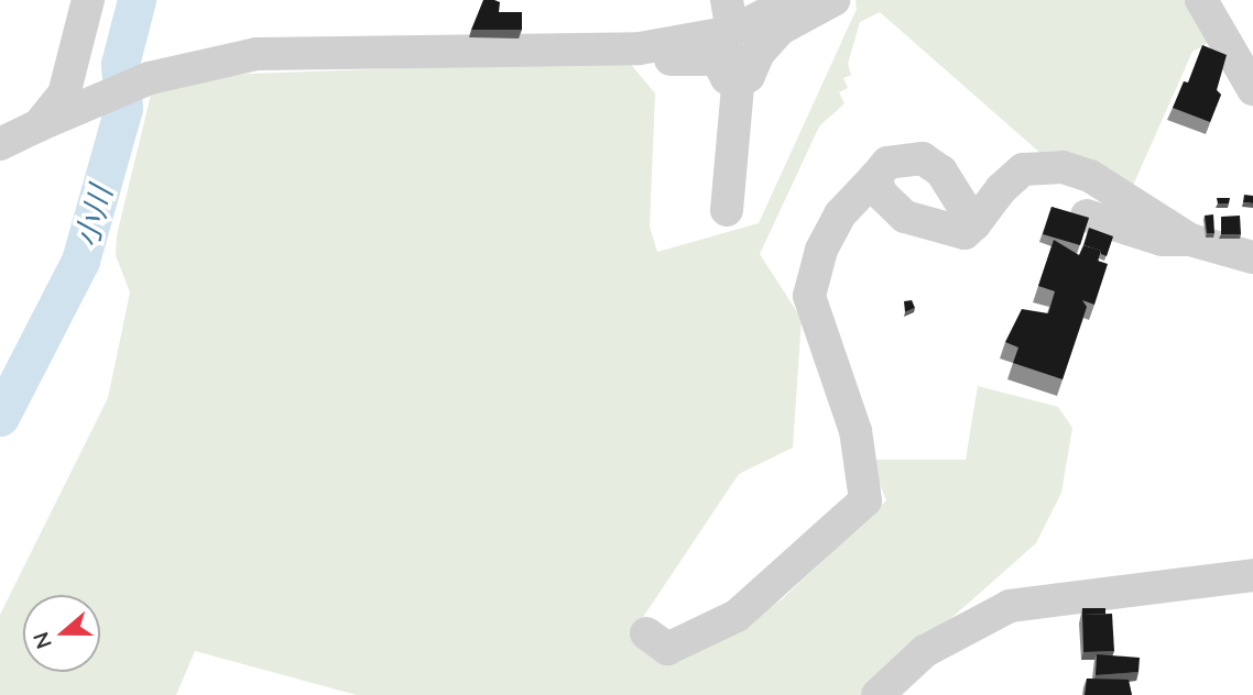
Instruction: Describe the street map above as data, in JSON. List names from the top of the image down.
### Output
{
  "water": ["小川"],
  "north": "left"
}
